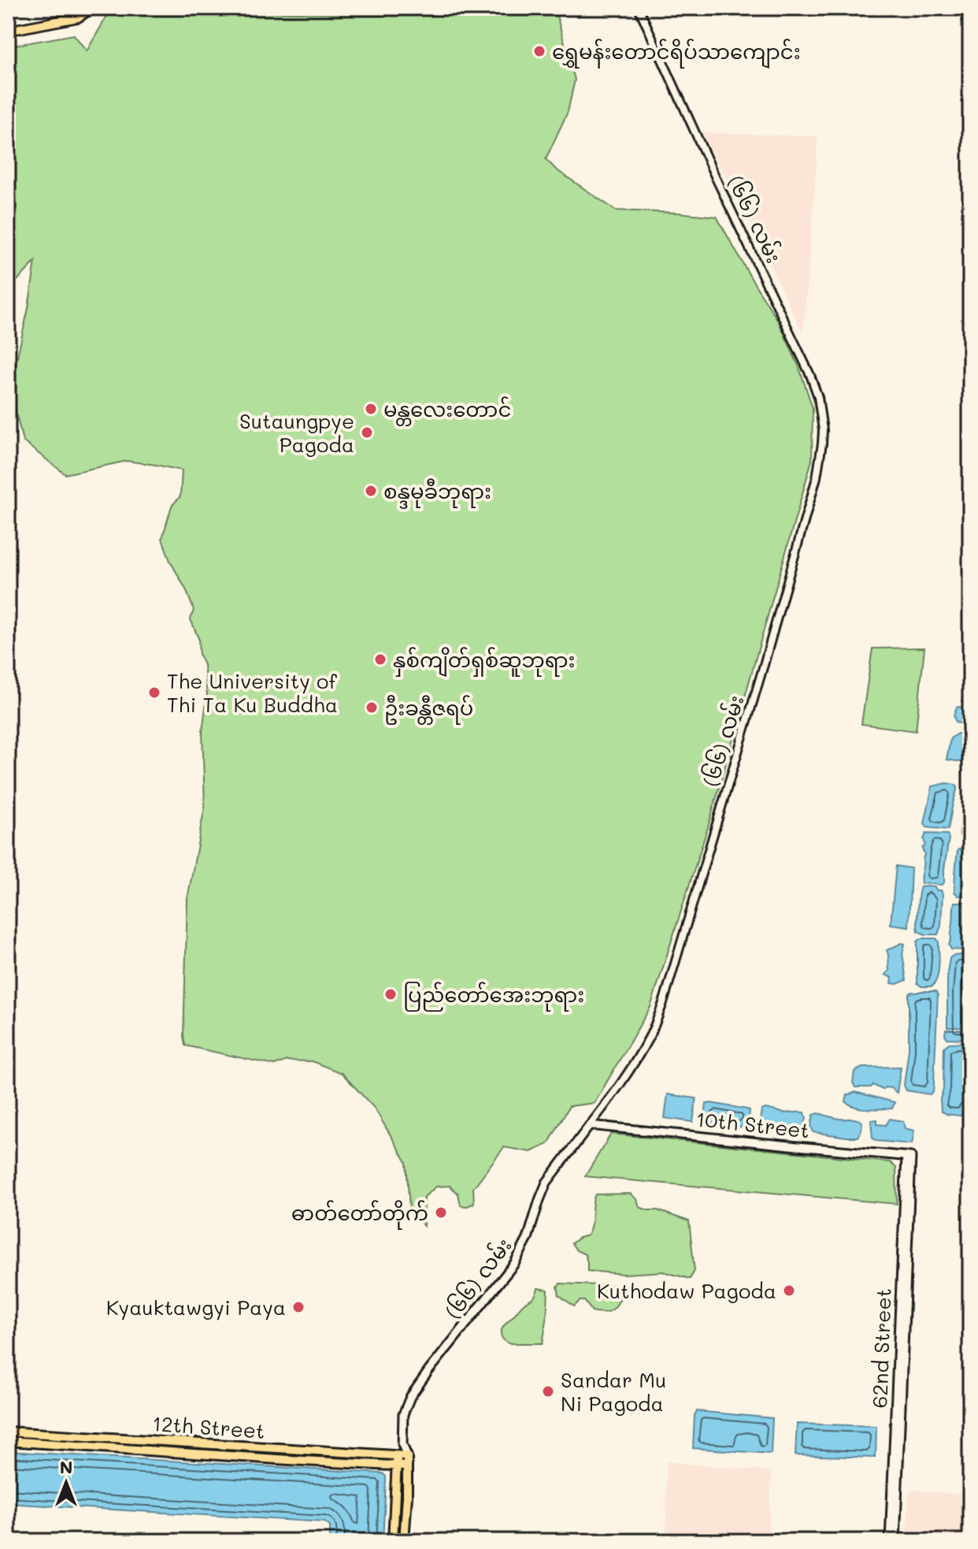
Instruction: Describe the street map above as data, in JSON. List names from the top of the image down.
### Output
{
  "streets": {
    "main road": [
      "(၆၆) လမ်း",
      "10th Street",
      "62nd Street",
      "12th Street"
    ]
  },
  "crossings": [
    ["(၆၆) လမ်း", "10th Street"],
    ["(၆၆) လမ်း", "12th Street"],
    ["10th Street", "62nd Street"]
  ],
  "places": [
    "ရွှေမန်းတောင်ရိပ်သာကျောင်း",
    "မန္တလေးတောင်",
    "Sutaungpye Pagoda",
    "စန္ဒမုခီဘုရား",
    "နှစ်ကျိတ်ရှစ်ဆူဘုရား",
    "The University of Thi Ta Ku Buddha",
    "ဦးခန္တီဇရပ်",
    "ပြည်တော်အေးဘုရား",
    "ဓာတ်တော်တိုက်",
    "Kuthodaw Pagoda",
    "Kyauktawgyi Paya",
    "Sandar Mu Ni Pagoda"
  ],
  "north": "top"
}
